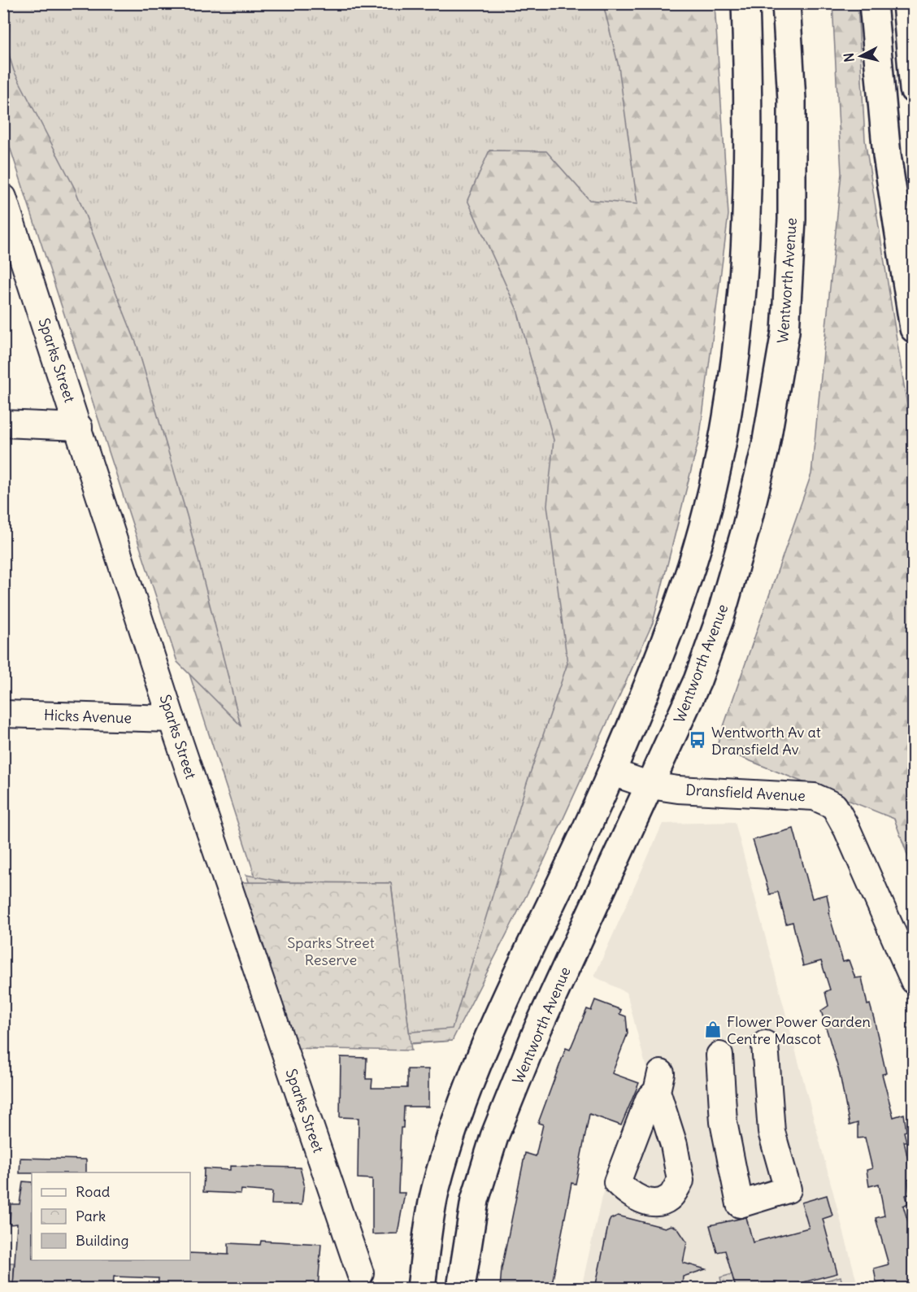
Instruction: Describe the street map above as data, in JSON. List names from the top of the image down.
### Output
{
  "streets": {
    "main road": ["Wentworth Avenue"],
    "street": ["Sparks Street", "Hicks Avenue", "Dransfield Avenue"]
  },
  "crossings": [
    ["Wentworth Avenue", "Dransfield Avenue"],
    ["Sparks Street", "Hicks Avenue"]
  ],
  "parks": ["Sparks Street Reserve"],
  "places": {
    "bus stop": ["Wentworth Av at Dransfield Av"],
    "shop": ["Flower Power Garden Centre Mascot"]
  },
  "legend": ["Road", "Park", "Building"],
  "north": "left"
}
